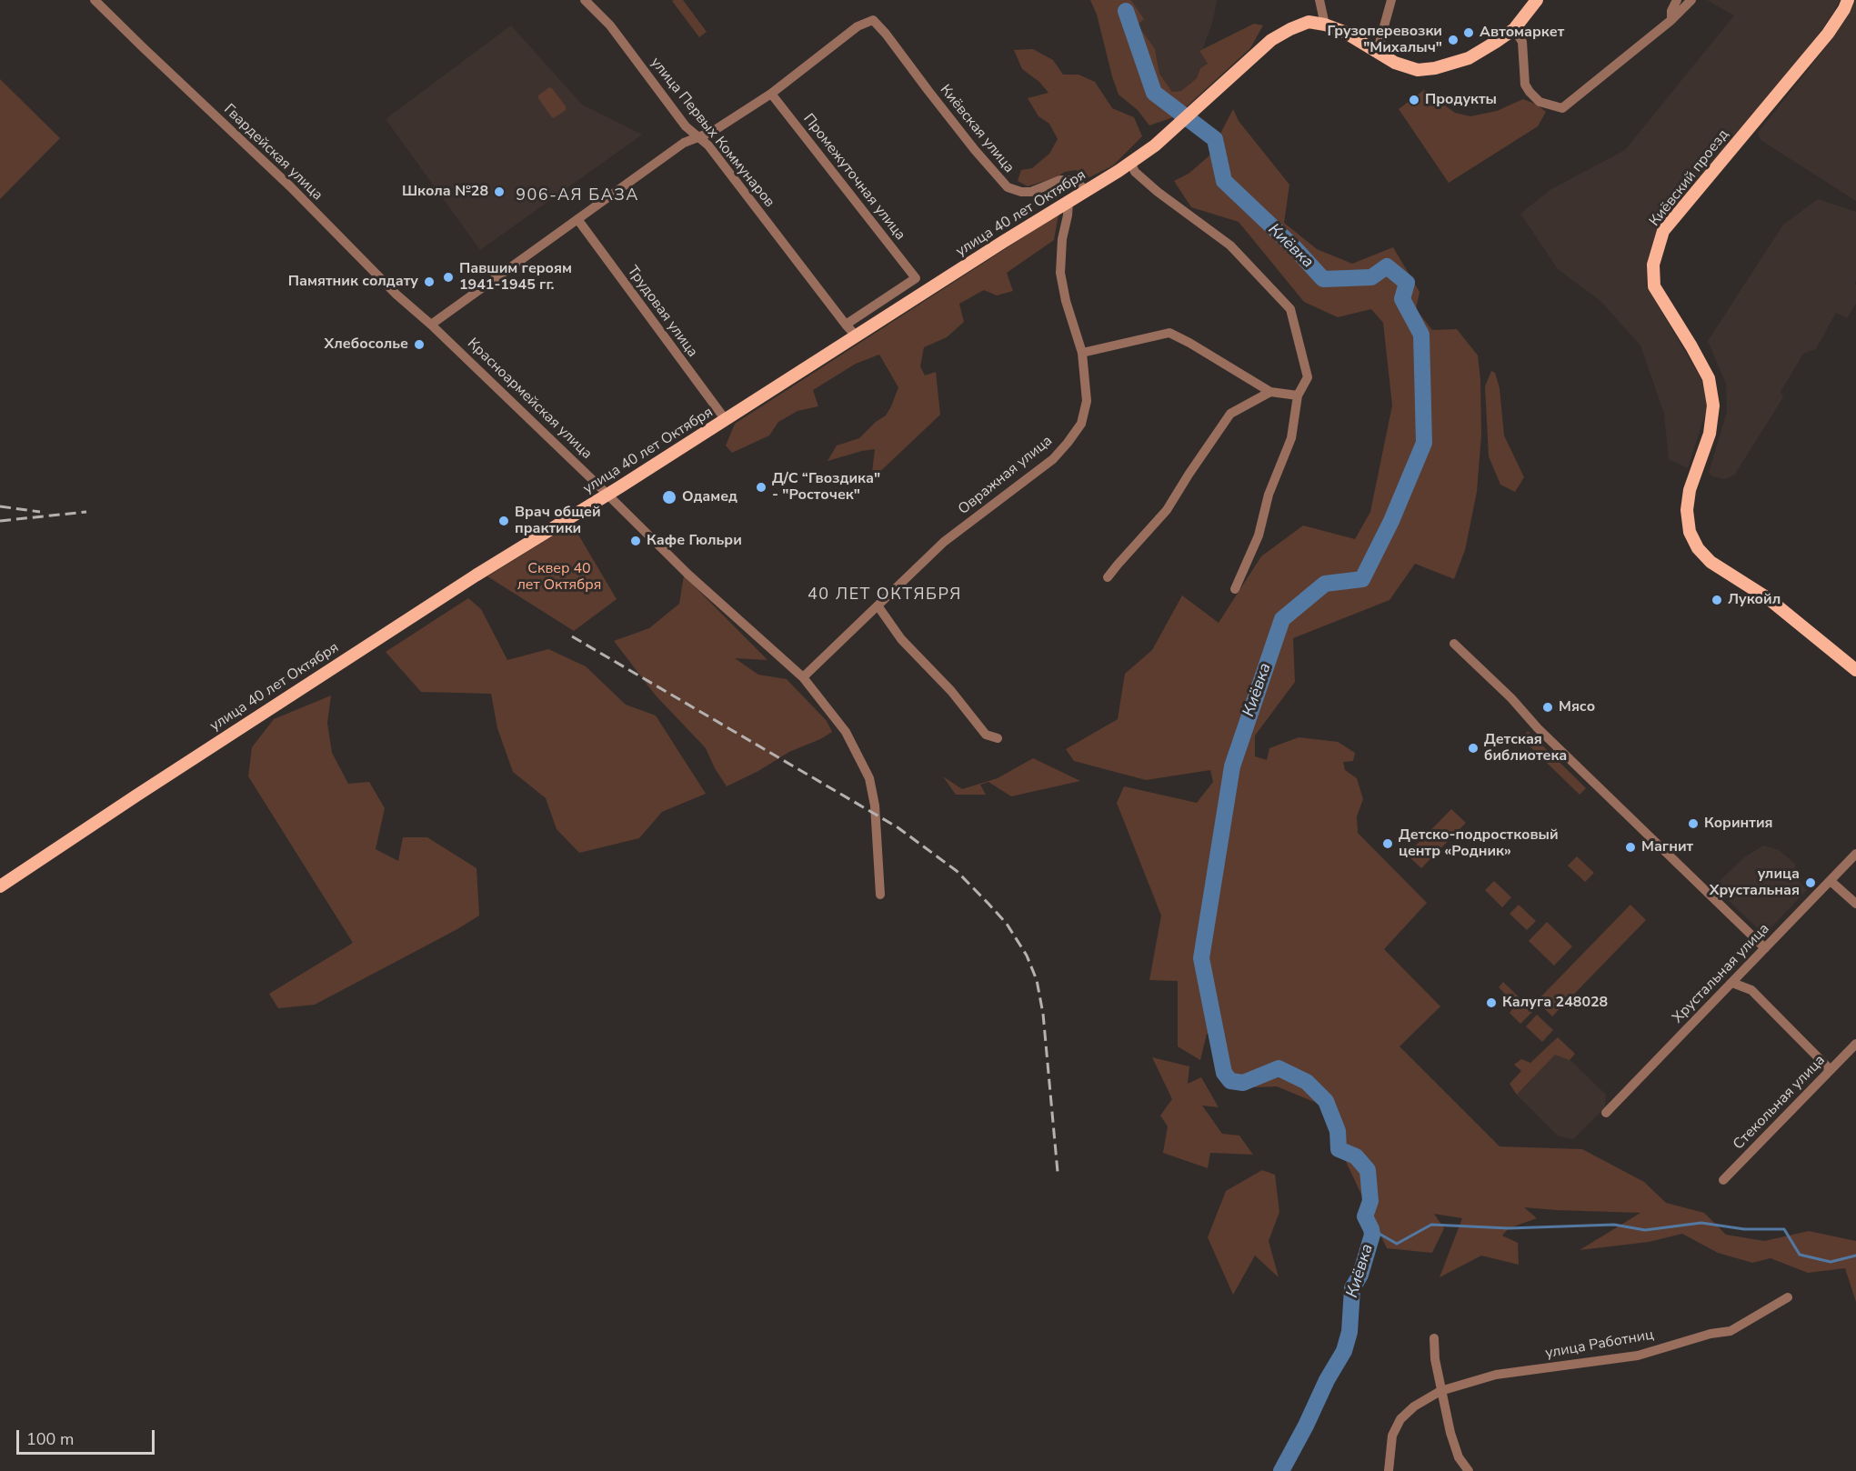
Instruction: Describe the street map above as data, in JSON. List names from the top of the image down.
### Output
{
  "streets": {
    "main road": ["Киёвский проезд", "улица 40 лет Октября"],
    "street": [
      "Киёвская улица",
      "улица Первых Коммунаров",
      "Гвардейская улица",
      "Промежуточная улица",
      "Трудовая улица",
      "Красноармейская улица",
      "Овражная улица",
      "Хрустальная улица",
      "Стекольная улица",
      "улица Работниц"
    ]
  },
  "crossings": [
    ["Киёвская улица", "Промежуточная улица"],
    ["Киёвская улица", "улица 40 лет Октября"],
    ["улица Первых Коммунаров", "Промежуточная улица"],
    ["улица Первых Коммунаров", "улица 40 лет Октября"],
    ["Гвардейская улица", "Красноармейская улица"],
    ["улица 40 лет Октября", "Трудовая улица"],
    ["улица 40 лет Октября", "Красноармейская улица"],
    ["улица 40 лет Октября", "Овражная улица"],
    ["Красноармейская улица", "Овражная улица"]
  ],
  "districts": ["906-АЯ БАЗА", "40 ЛЕТ ОКТЯБРЯ"],
  "water": ["Киёвка"],
  "parks": ["Сквер 40 лет Октября"],
  "places": [
    "Автомаркет",
    "Грузоперевозки \"Михалыч\"",
    "Продукты",
    "Школа №28",
    "Павшим героям 1941-1945 гг.",
    "Памятник солдату",
    "Хлебосолье",
    "Д/С “Гвоздика\" - \"Росточек\"",
    "Одамед",
    "Врач общей практики",
    "Кафе Гюльри",
    "Лукойл",
    "Мясо",
    "Детская библиотека",
    "Коринтия",
    "Детско-подростковый центр «Родник»",
    "Магнит",
    "улица Хрустальная",
    "Калуга 248028"
  ],
  "scale_bar": "100 m"
}
